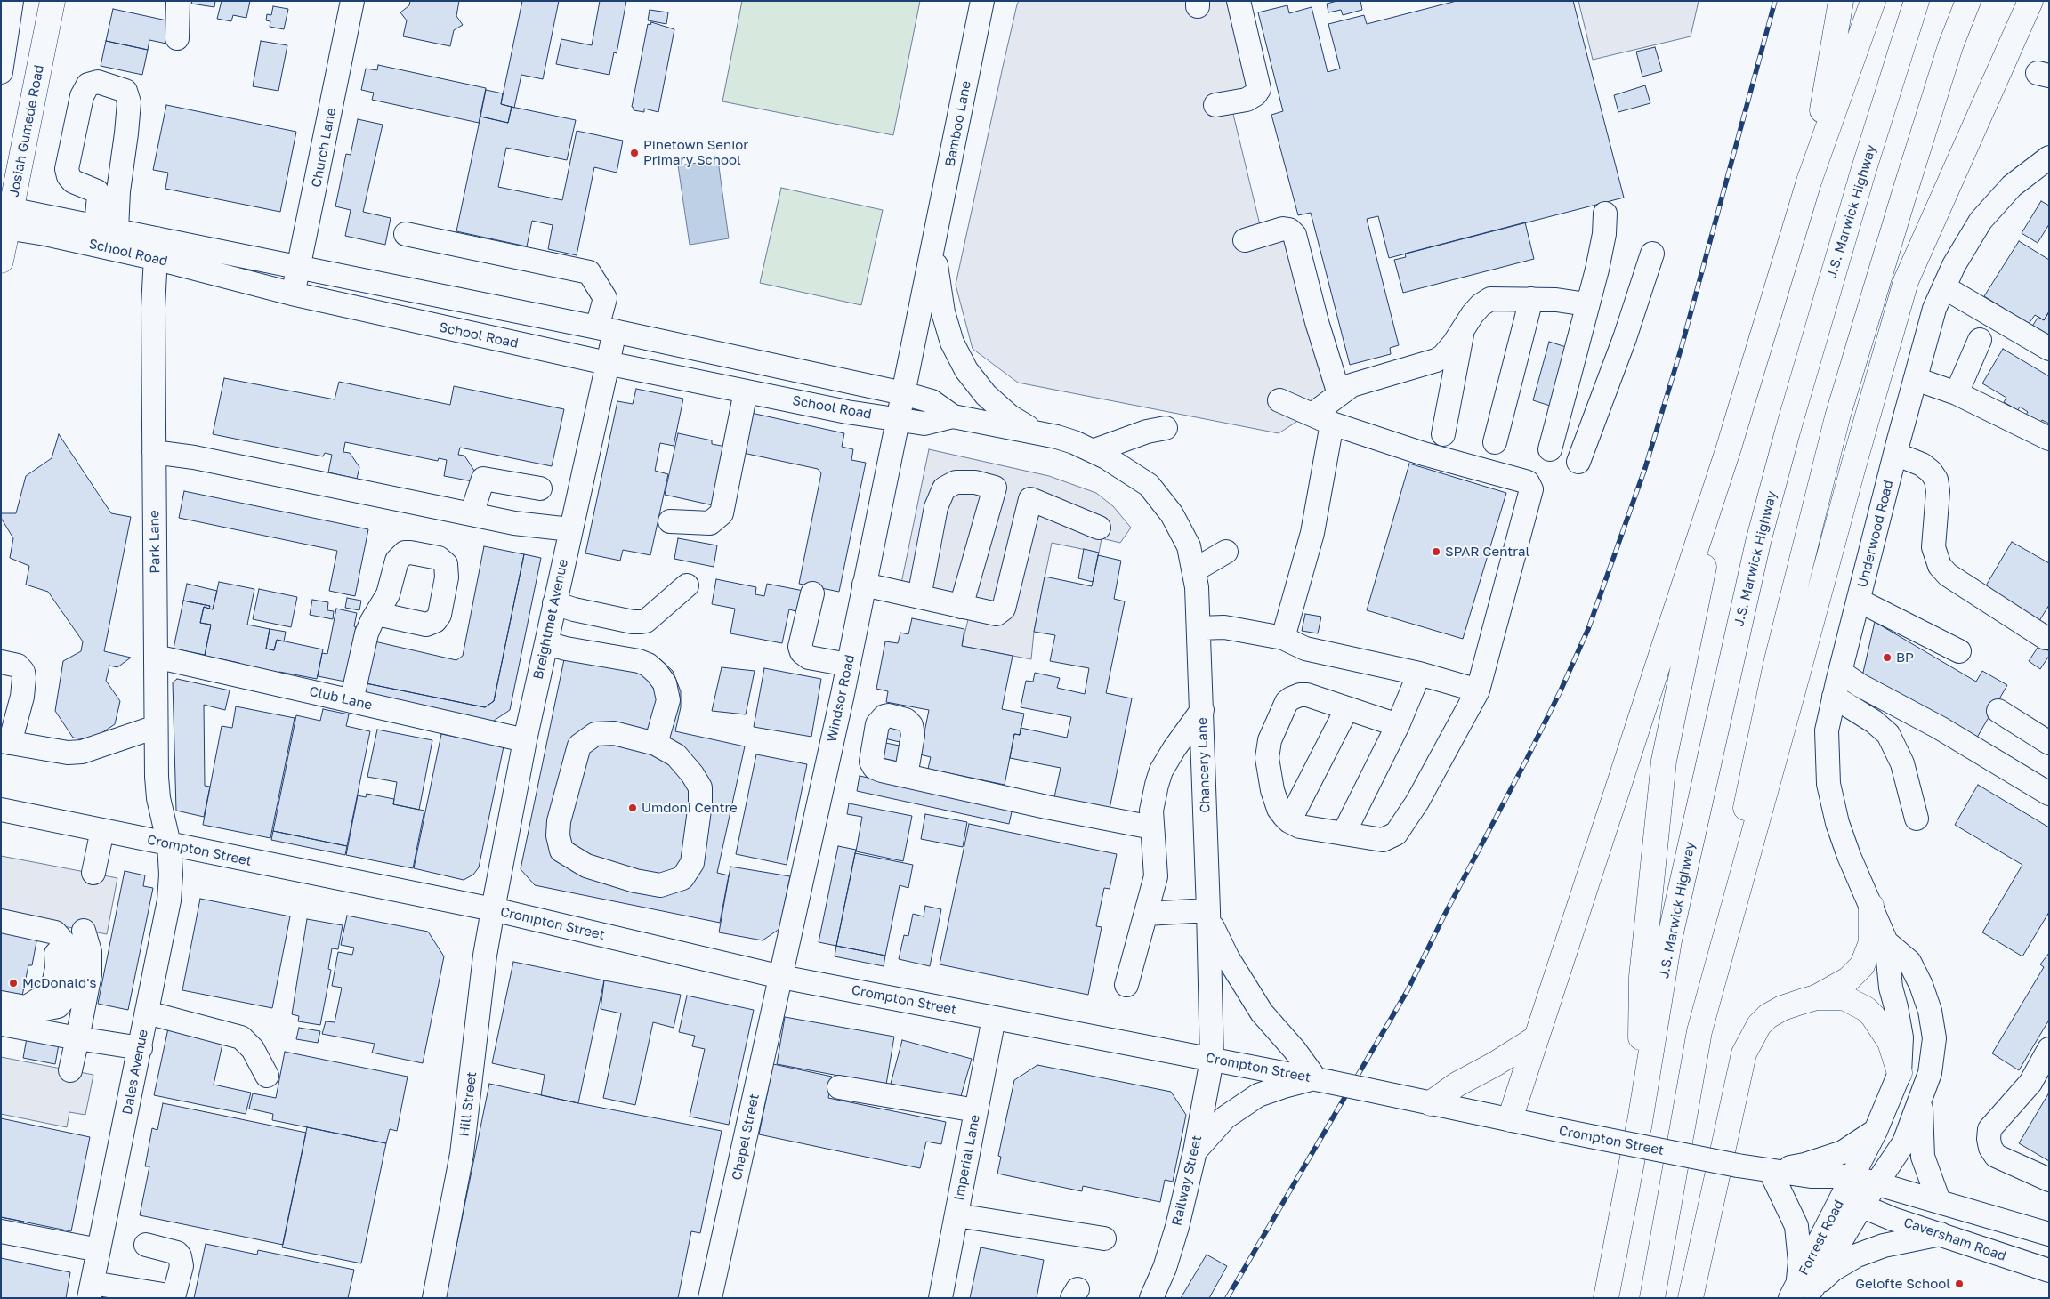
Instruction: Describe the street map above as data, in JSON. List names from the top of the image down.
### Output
{
  "streets": {
    "main road": ["Josiah Gumede Road", "J.S. Marwick Highway"],
    "street": [
      "Bamboo Lane",
      "Church Lane",
      "School Road",
      "Underwood Road",
      "Park Lane",
      "Breightmet Avenue",
      "Club Lane",
      "Windsor Road",
      "Chancery Lane",
      "Crompton Street",
      "Dales Avenue",
      "Hill Street",
      "Chapel Street",
      "Imperial Lane",
      "Railway Street",
      "Forrest Road",
      "Caversham Road"
    ]
  },
  "crossings": [
    ["Bamboo Lane", "School Road"],
    ["Bamboo Lane", "Windsor Road"],
    ["Josiah Gumede Road", "School Road"],
    ["Church Lane", "School Road"],
    ["School Road", "Park Lane"],
    ["School Road", "Breightmet Avenue"],
    ["School Road", "Windsor Road"],
    ["School Road", "Chancery Lane"],
    ["Underwood Road", "Crompton Street"],
    ["Underwood Road", "Forrest Road"],
    ["Park Lane", "Club Lane"],
    ["Park Lane", "Crompton Street"],
    ["Park Lane", "Dales Avenue"],
    ["Breightmet Avenue", "Club Lane"],
    ["Breightmet Avenue", "Crompton Street"],
    ["Breightmet Avenue", "Hill Street"],
    ["Windsor Road", "Crompton Street"],
    ["Windsor Road", "Chapel Street"],
    ["Chancery Lane", "Crompton Street"],
    ["Chancery Lane", "Railway Street"],
    ["Crompton Street", "Dales Avenue"],
    ["Crompton Street", "Hill Street"],
    ["Crompton Street", "Chapel Street"],
    ["Crompton Street", "Imperial Lane"],
    ["Crompton Street", "Railway Street"],
    ["Crompton Street", "Forrest Road"],
    ["Crompton Street", "Caversham Road"],
    ["Forrest Road", "Caversham Road"]
  ],
  "places": [
    "Pinetown Senior Primary School",
    "SPAR Central",
    "BP",
    "Umdoni Centre",
    "McDonald's",
    "Gelofte School"
  ]
}
